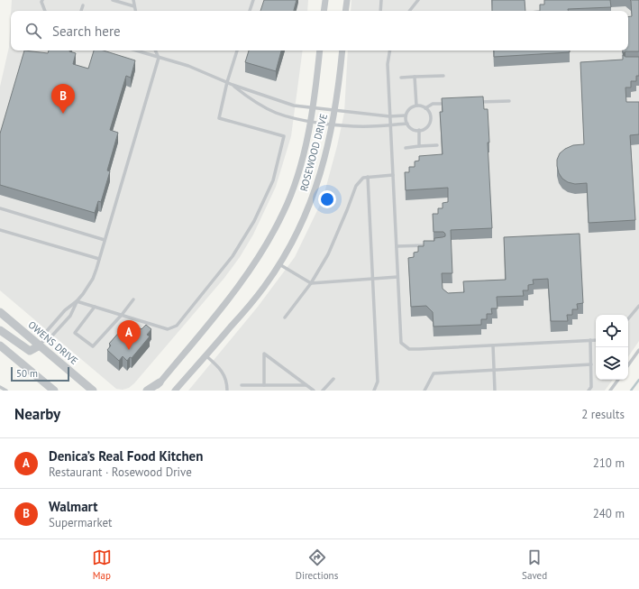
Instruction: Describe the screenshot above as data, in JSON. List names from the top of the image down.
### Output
{
  "streets": {
    "street": ["ROSEWOOD DRIVE", "OWENS DRIVE"]
  },
  "scale_bar": "50 m",
  "page": {
    "search": "Search here",
    "pins": ["B", "A"],
    "scale": "50 m",
    "heading": ["Nearby", "2 results"],
    "list": [
      {
        "mark": "A",
        "name": "Denica’s Real Food Kitchen",
        "note": "Restaurant · Rosewood Drive",
        "value": "210 m"
      },
      {
        "mark": "B",
        "name": "Walmart",
        "note": "Supermarket",
        "value": "240 m"
      }
    ],
    "nav": ["Map", "Directions", "Saved"]
  }
}
